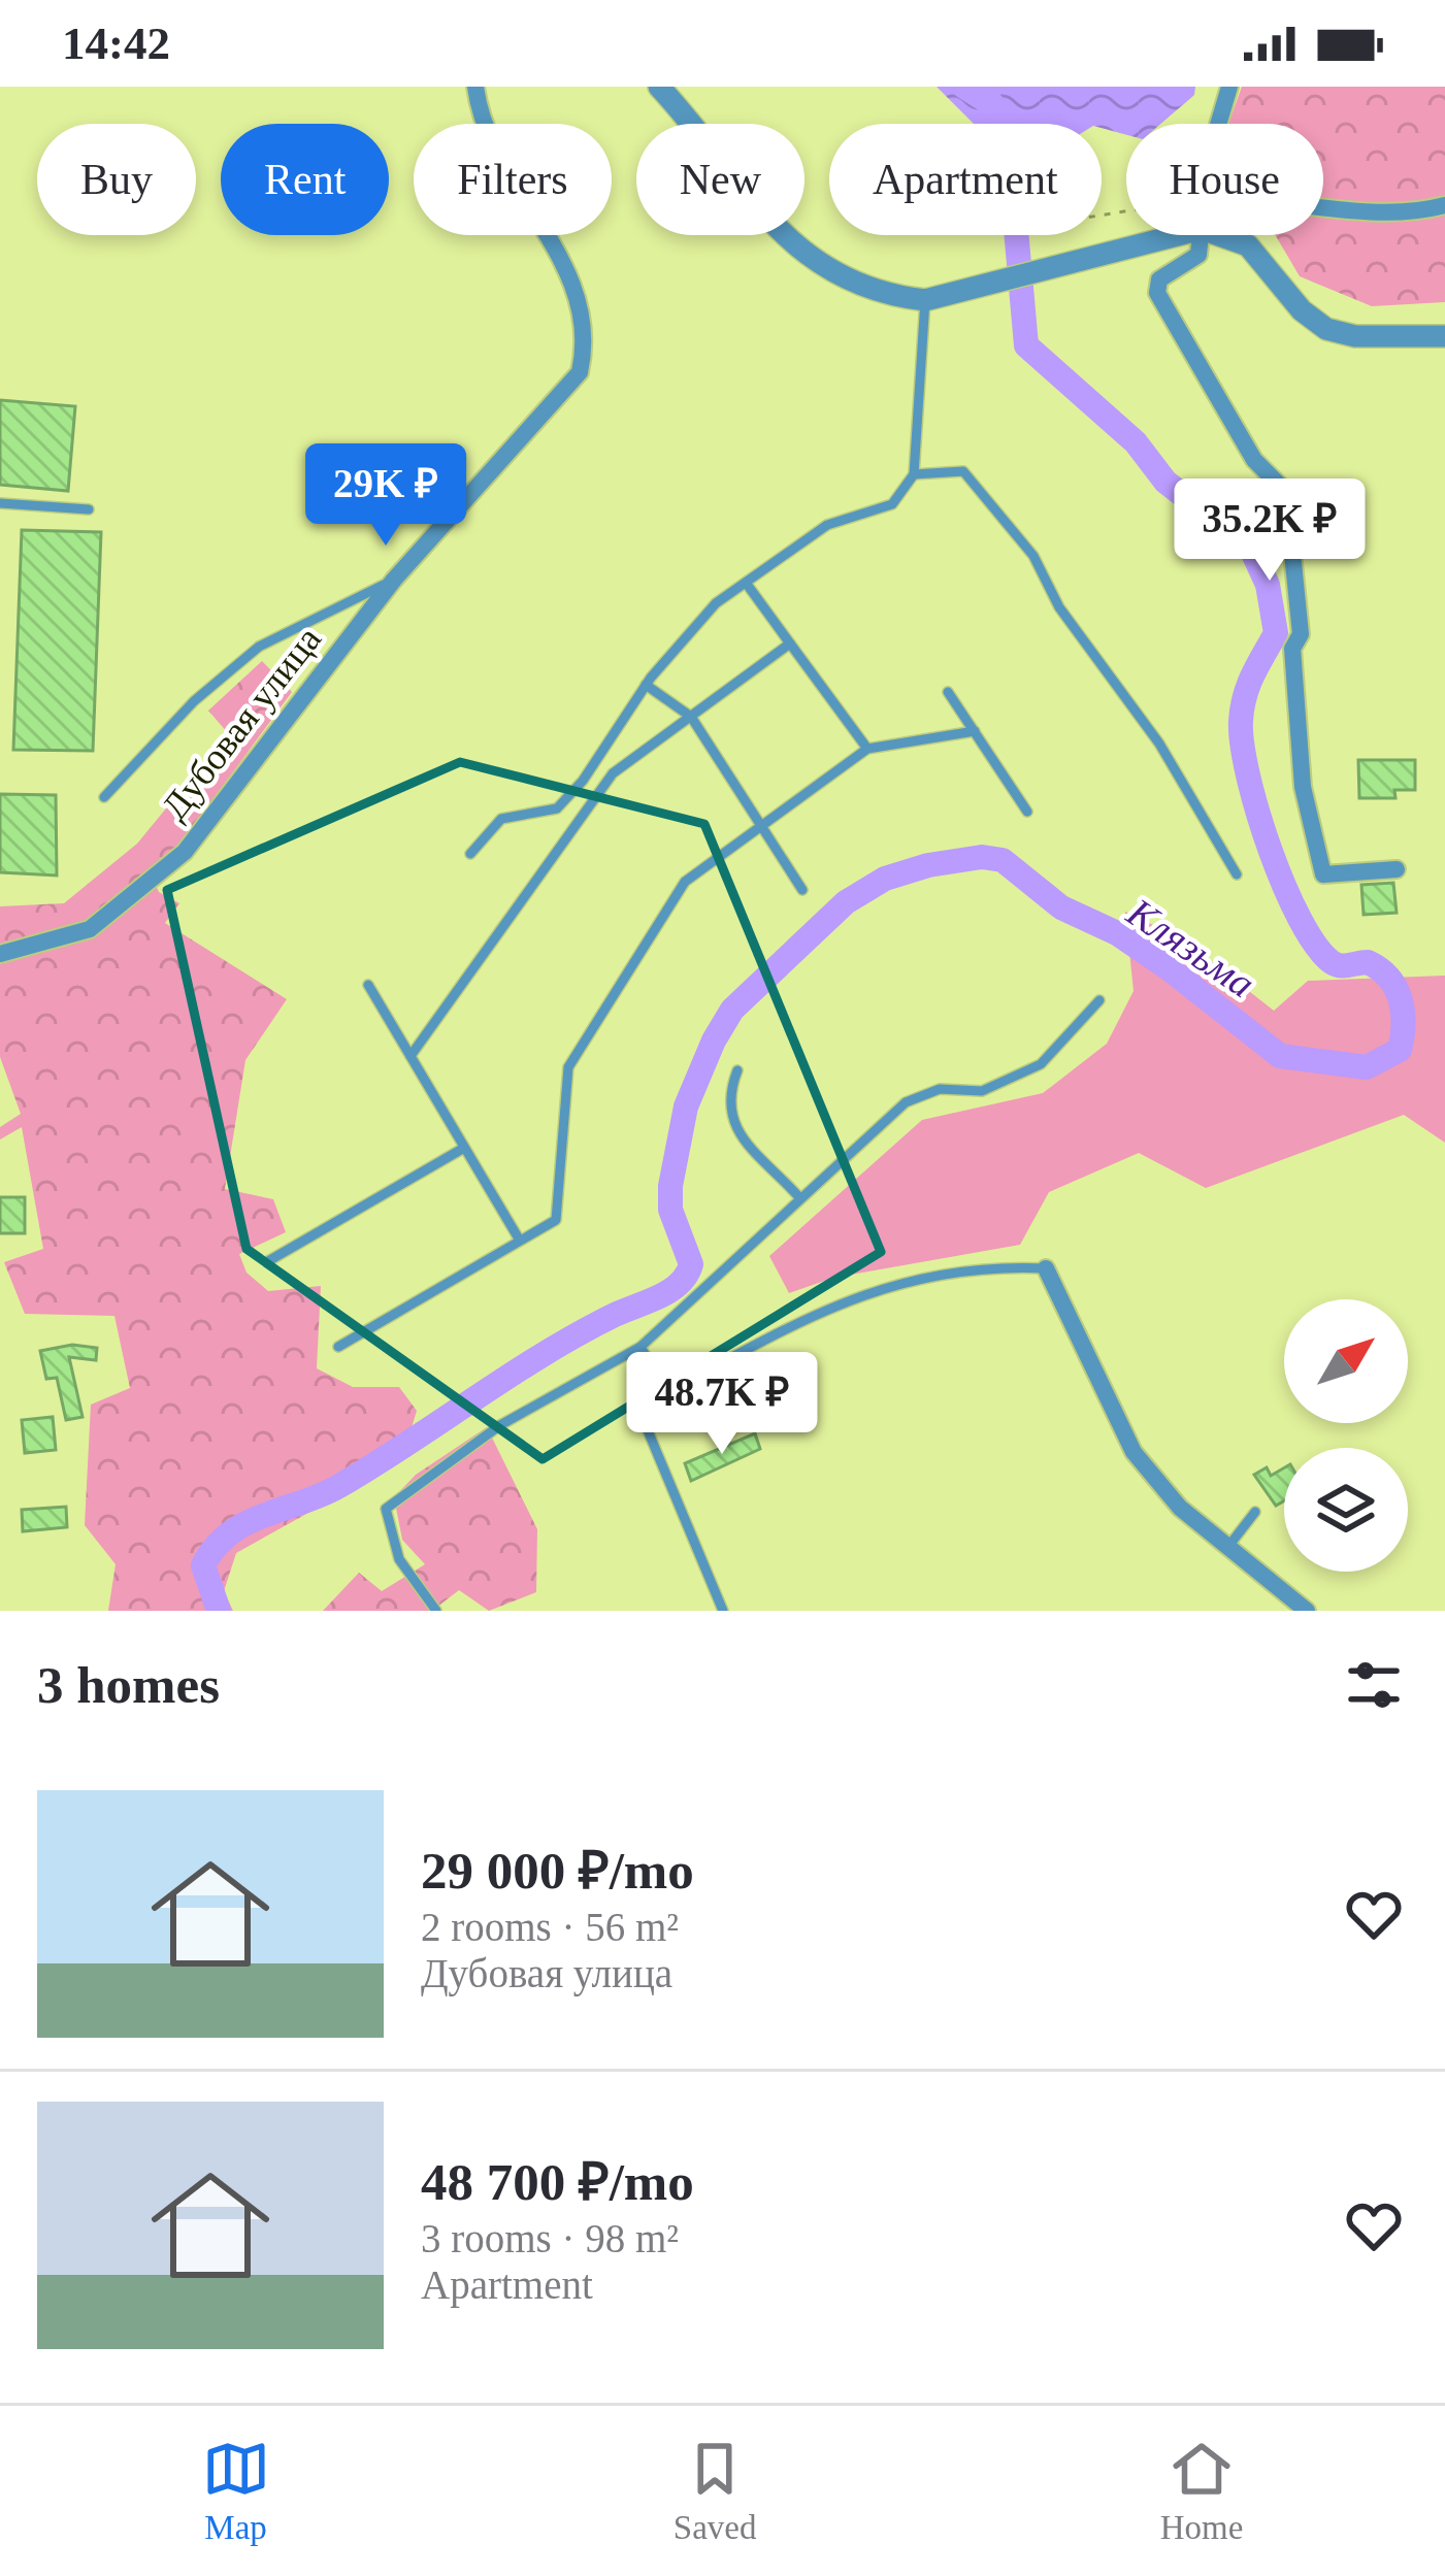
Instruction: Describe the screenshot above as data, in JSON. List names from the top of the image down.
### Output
{
  "streets": {
    "street": ["Дубовая улица"]
  },
  "water": ["Клязьма"],
  "north": "top right",
  "page": {
    "status": "14:42",
    "chip": [
      "Buy",
      "Rent",
      "Filters",
      "New",
      "Apartment",
      "House"
    ],
    "price": ["29K ₽", "35.2K ₽", "48.7K ₽"],
    "heading": "3 homes",
    "list": [
      {
        "name": "29 000 ₽/mo",
        "note": "2 rooms · 56 m² · Дубовая улица"
      },
      {
        "name": "48 700 ₽/mo",
        "note": "3 rooms · 98 m² · Apartment"
      }
    ],
    "tabs": ["Map", "Saved", "Home"]
  }
}
